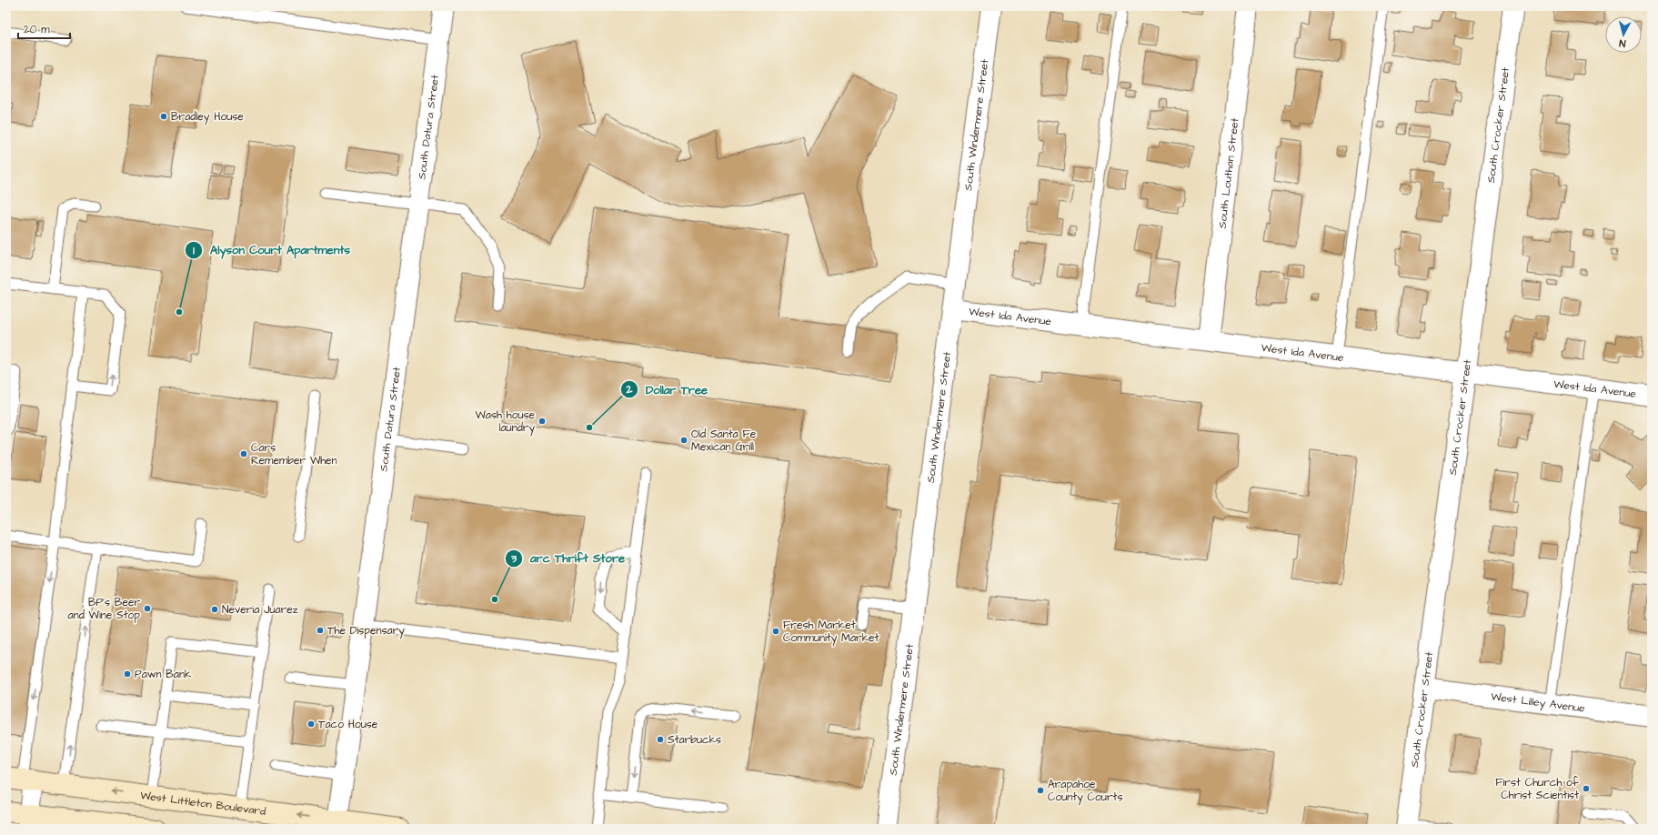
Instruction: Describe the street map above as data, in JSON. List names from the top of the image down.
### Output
{
  "streets": {
    "main road": ["West Littleton Boulevard"],
    "street": [
      "South Windermere Street",
      "South Crocker Street",
      "South Datura Street",
      "South Louthan Street",
      "West Ida Avenue",
      "West Lilley Avenue"
    ]
  },
  "crossings": [
    ["South Windermere Street", "West Ida Avenue"],
    ["South Crocker Street", "West Ida Avenue"],
    ["South Crocker Street", "West Lilley Avenue"],
    ["South Datura Street", "West Littleton Boulevard"],
    ["South Louthan Street", "West Ida Avenue"]
  ],
  "places": [
    "Bradley House",
    "Alyson Court Apartments",
    "Wash house laundry",
    "Dollar Tree",
    "Old Santa Fe Mexican Grill",
    "Cars Remember When",
    "arc Thrift Store",
    "BP's Beer and Wine Stop",
    "Neveria Juarez",
    "The Dispensary",
    "Fresh Market Community Market",
    "Pawn Bank",
    "Taco House",
    "Starbucks",
    "First Church of Christ Scientist",
    "Arapahoe County Courts"
  ],
  "scale_bar": "20 m",
  "north": "bottom"
}
